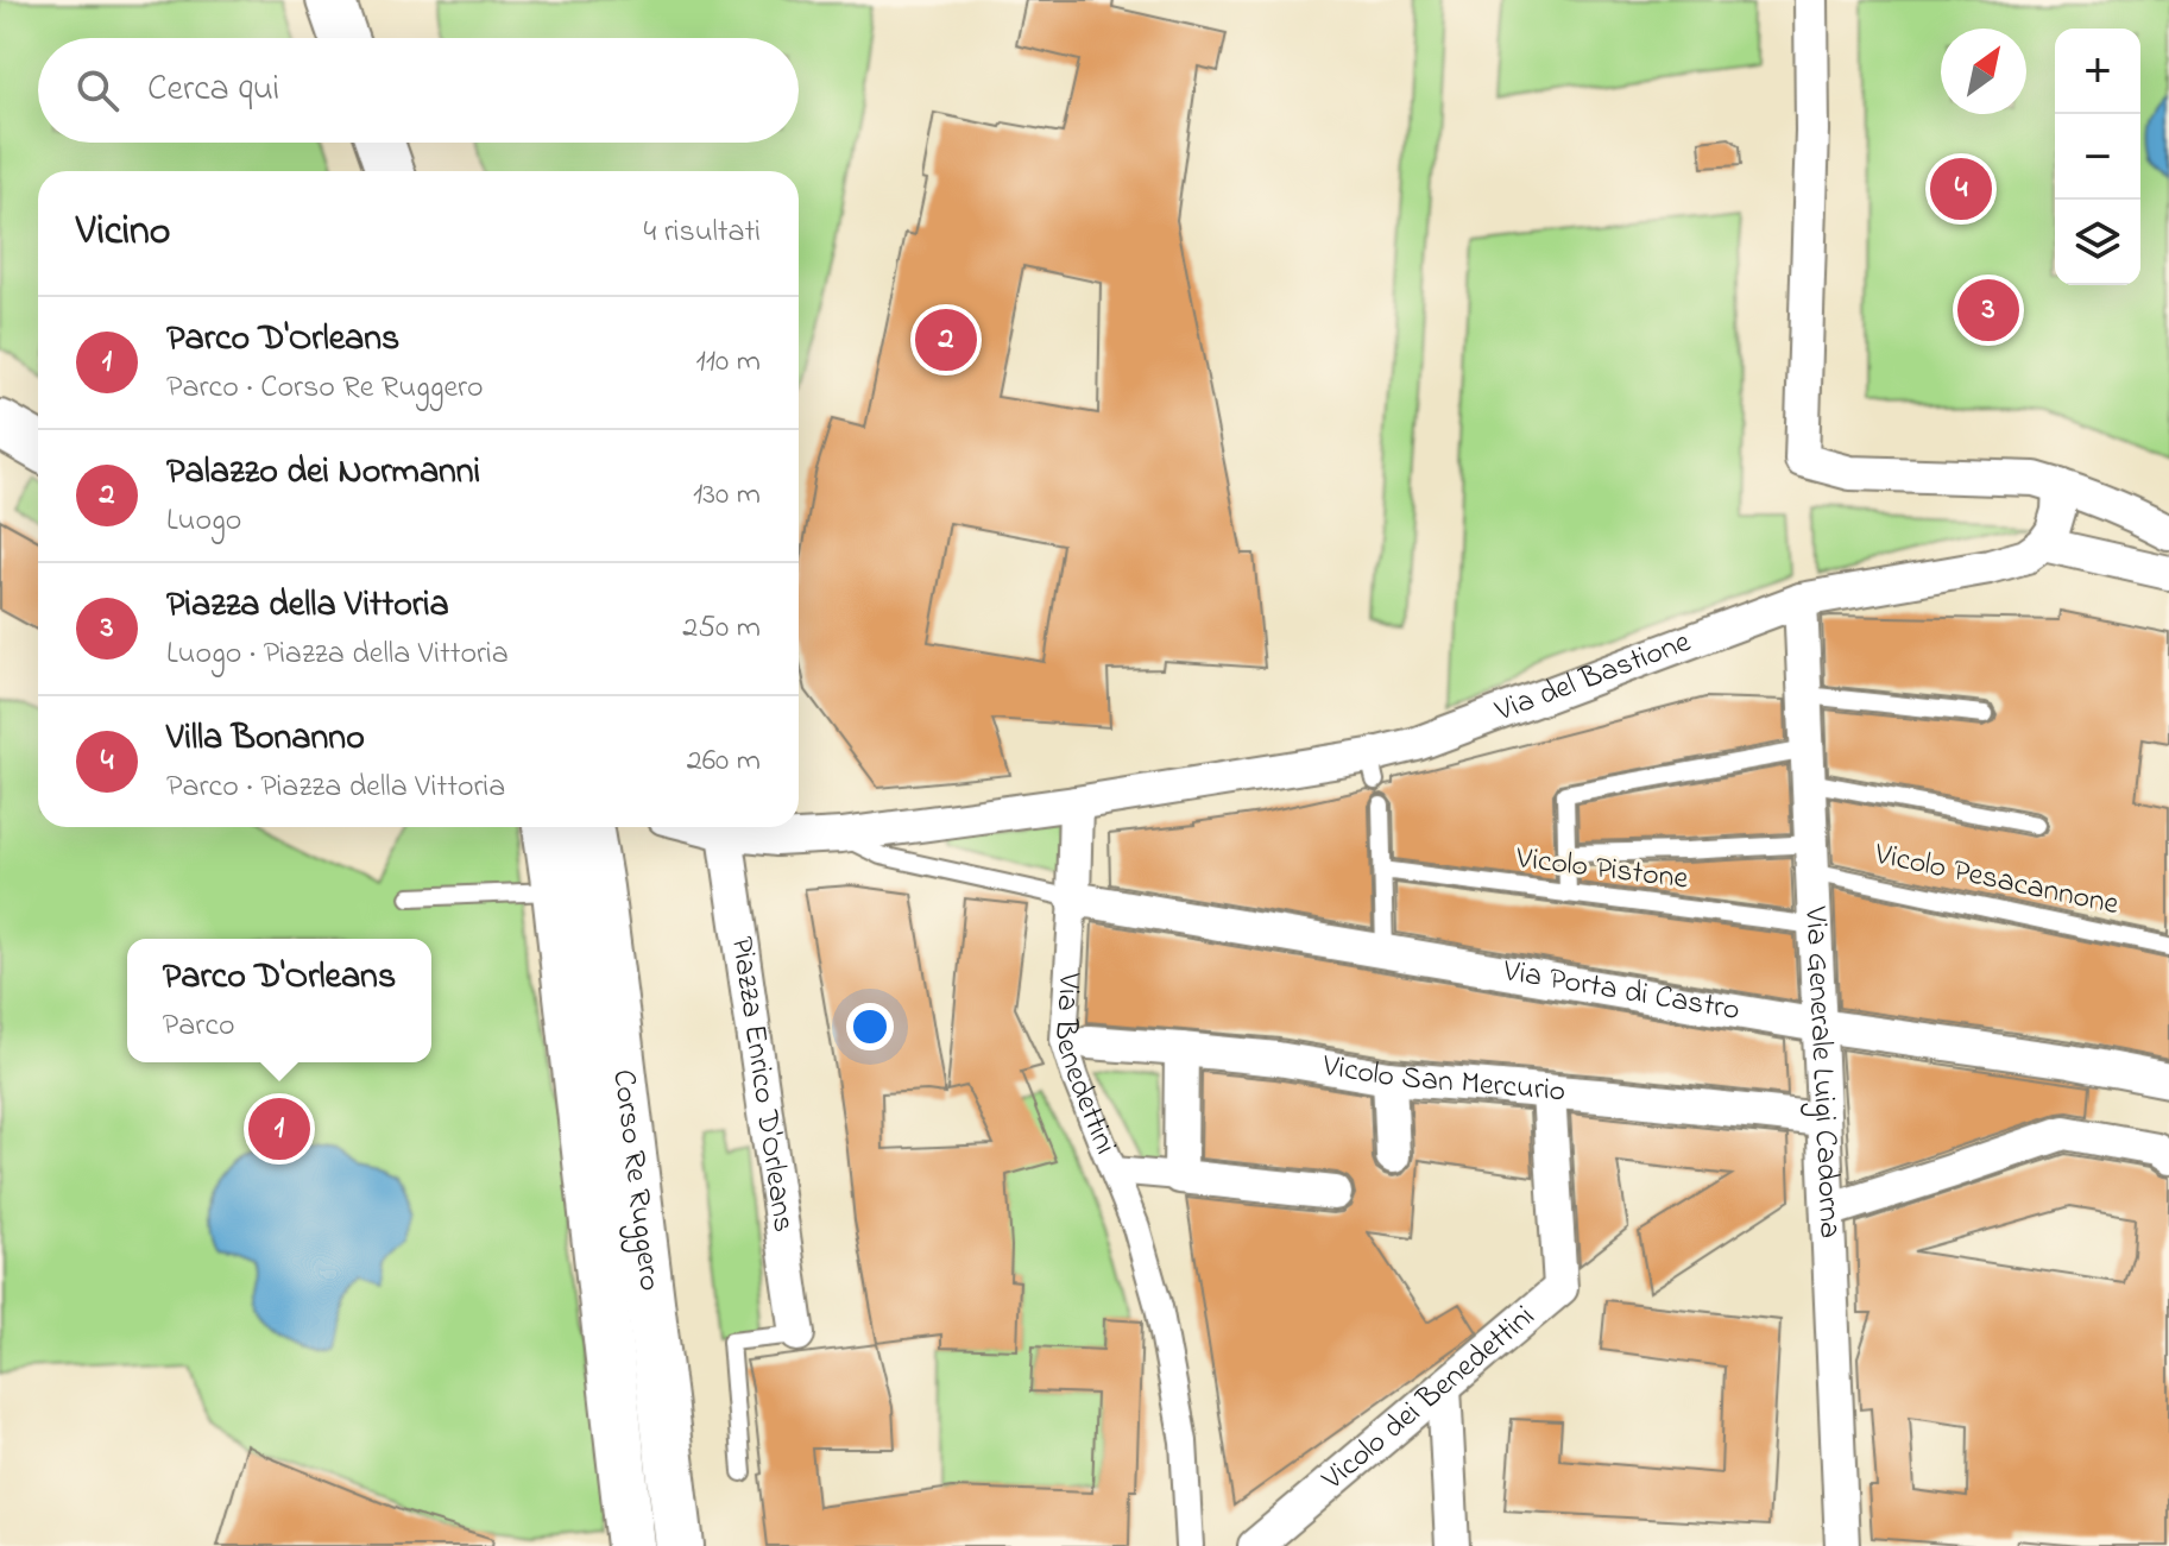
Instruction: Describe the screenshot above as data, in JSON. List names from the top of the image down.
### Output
{
  "streets": {
    "main road": ["Corso Re Ruggero"],
    "street": [
      "Via del Bastione",
      "Via Porta di Castro",
      "Via Benedettini",
      "Via Generale Luigi Cadorna",
      "Vicolo San Mercurio",
      "Piazza Enrico D'Orleans",
      "Vicolo dei Benedettini"
    ],
    "lane": ["Vicolo Pistone", "Vicolo Pesacannone"]
  },
  "crossings": [
    ["Via del Bastione", "Via Benedettini"],
    ["Via del Bastione", "Via Generale Luigi Cadorna"],
    ["Vicolo Pistone", "Via Generale Luigi Cadorna"],
    ["Vicolo Pesacannone", "Via Generale Luigi Cadorna"],
    ["Via Porta di Castro", "Via Benedettini"],
    ["Via Porta di Castro", "Via Generale Luigi Cadorna"],
    ["Via Benedettini", "Vicolo San Mercurio"],
    ["Via Generale Luigi Cadorna", "Vicolo San Mercurio"],
    ["Vicolo San Mercurio", "Vicolo dei Benedettini"]
  ],
  "north": "top right",
  "page": {
    "map_buttons": ["+", "−"],
    "search": "Cerca qui",
    "pins": [
      "4",
      "3",
      "2",
      "1"
    ],
    "heading": ["Vicino", "4 risultati"],
    "list": [
      {
        "mark": "1",
        "name": "Parco D'Orleans",
        "note": "Parco · Corso Re Ruggero",
        "value": "110 m"
      },
      {
        "mark": "2",
        "name": "Palazzo dei Normanni",
        "note": "Luogo",
        "value": "130 m"
      },
      {
        "mark": "3",
        "name": "Piazza della Vittoria",
        "note": "Luogo · Piazza della Vittoria",
        "value": "250 m"
      },
      {
        "mark": "4",
        "name": "Villa Bonanno",
        "note": "Parco · Piazza della Vittoria",
        "value": "260 m"
      }
    ],
    "popup": ["Parco D'Orleans", "Parco"]
  }
}
